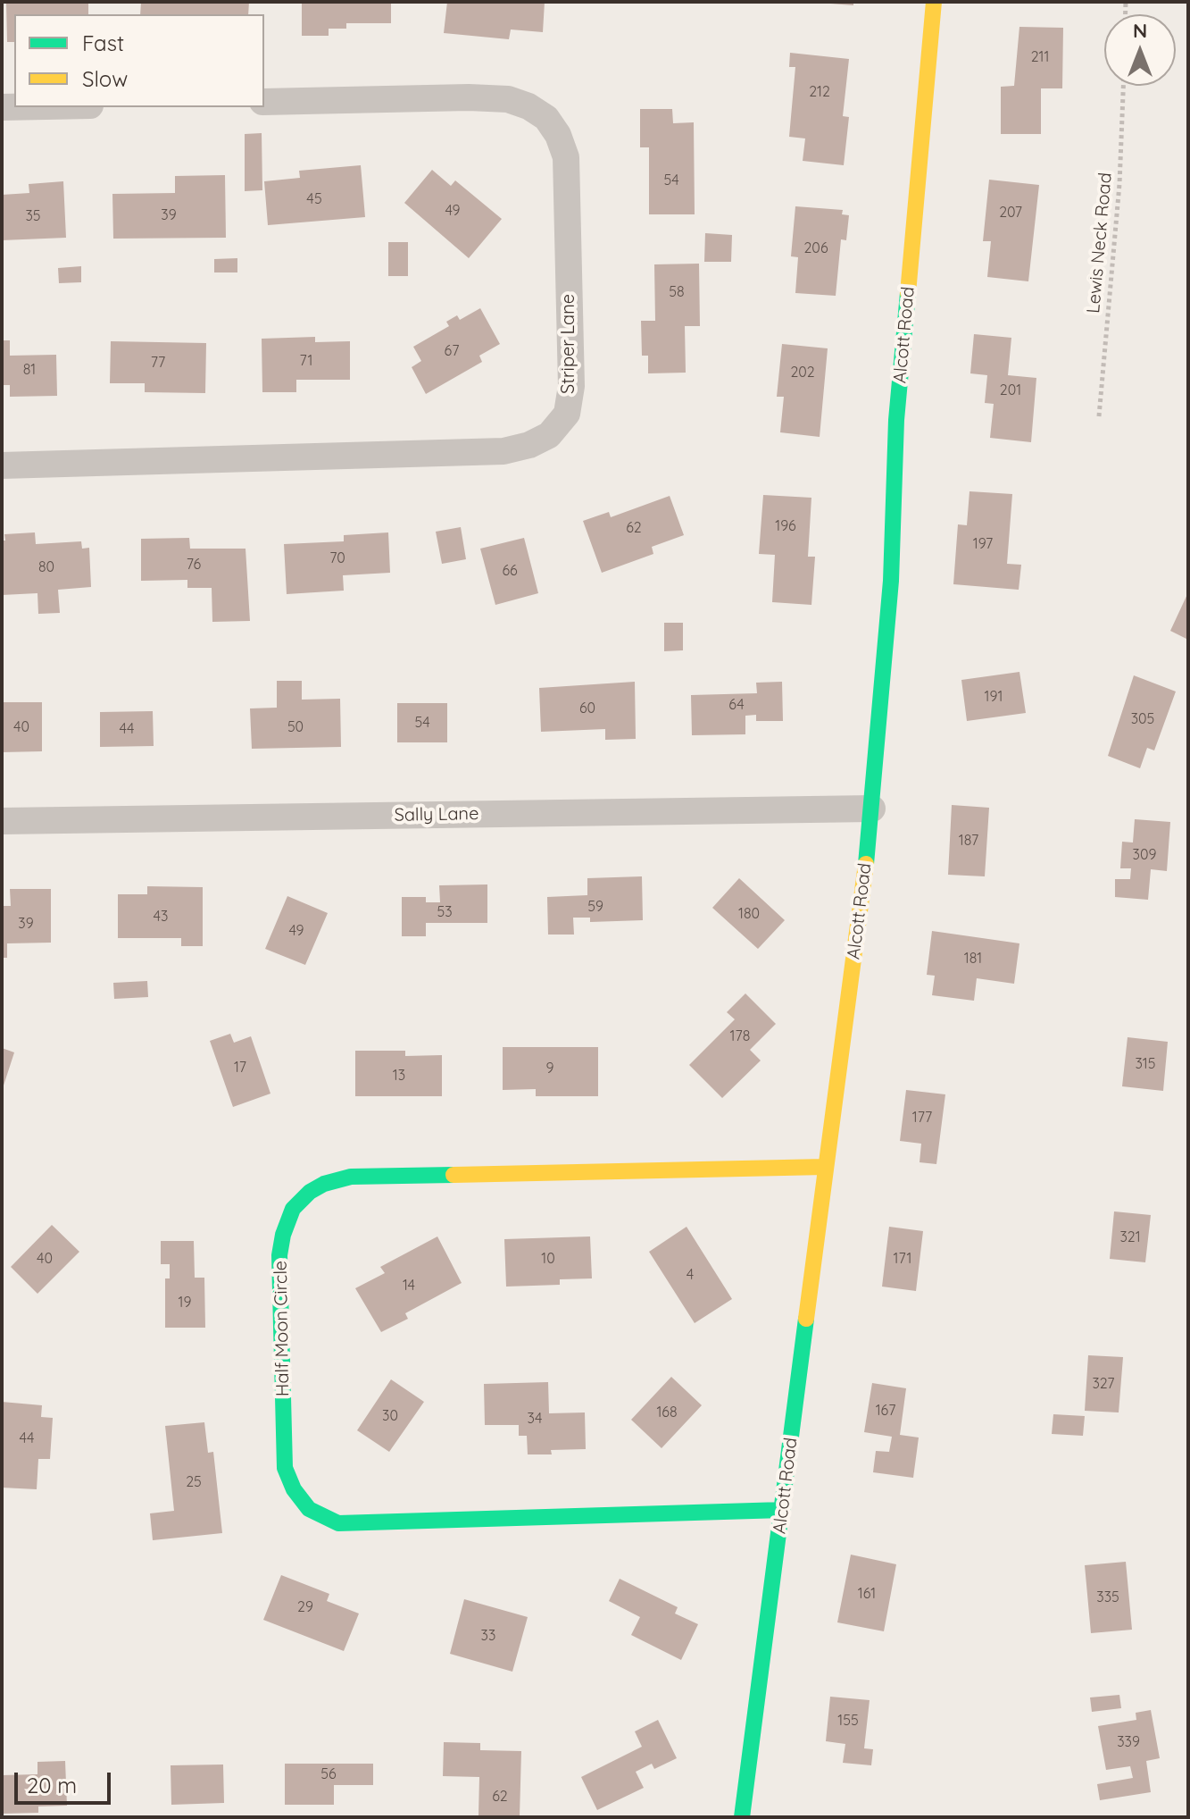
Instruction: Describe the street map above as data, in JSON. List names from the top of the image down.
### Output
{
  "streets": {
    "street": [
      "Alcott Road",
      "Striper Lane",
      "Sally Lane",
      "Half Moon Circle"
    ],
    "path": ["Lewis Neck Road"]
  },
  "crossings": [
    ["Alcott Road", "Sally Lane"],
    ["Alcott Road", "Half Moon Circle"]
  ],
  "house_numbers": [
    "211",
    "212",
    "54",
    "45",
    "49",
    "207",
    "39",
    "35",
    "206",
    "58",
    "67",
    "71",
    "77",
    "81",
    "202",
    "201",
    "196",
    "62",
    "197",
    "70",
    "76",
    "80",
    "66",
    "191",
    "64",
    "60",
    "305",
    "54",
    "40",
    "50",
    "44",
    "187",
    "309",
    "59",
    "53",
    "180",
    "43",
    "39",
    "49",
    "181",
    "178",
    "315",
    "17",
    "9",
    "13",
    "177",
    "321",
    "40",
    "10",
    "171",
    "4",
    "14",
    "19",
    "327",
    "167",
    "168",
    "30",
    "34",
    "44",
    "25",
    "161",
    "335",
    "29",
    "33",
    "155",
    "339",
    "56",
    "62"
  ],
  "legend": ["Fast", "Slow"],
  "scale_bar": "20 m",
  "north": "top"
}
